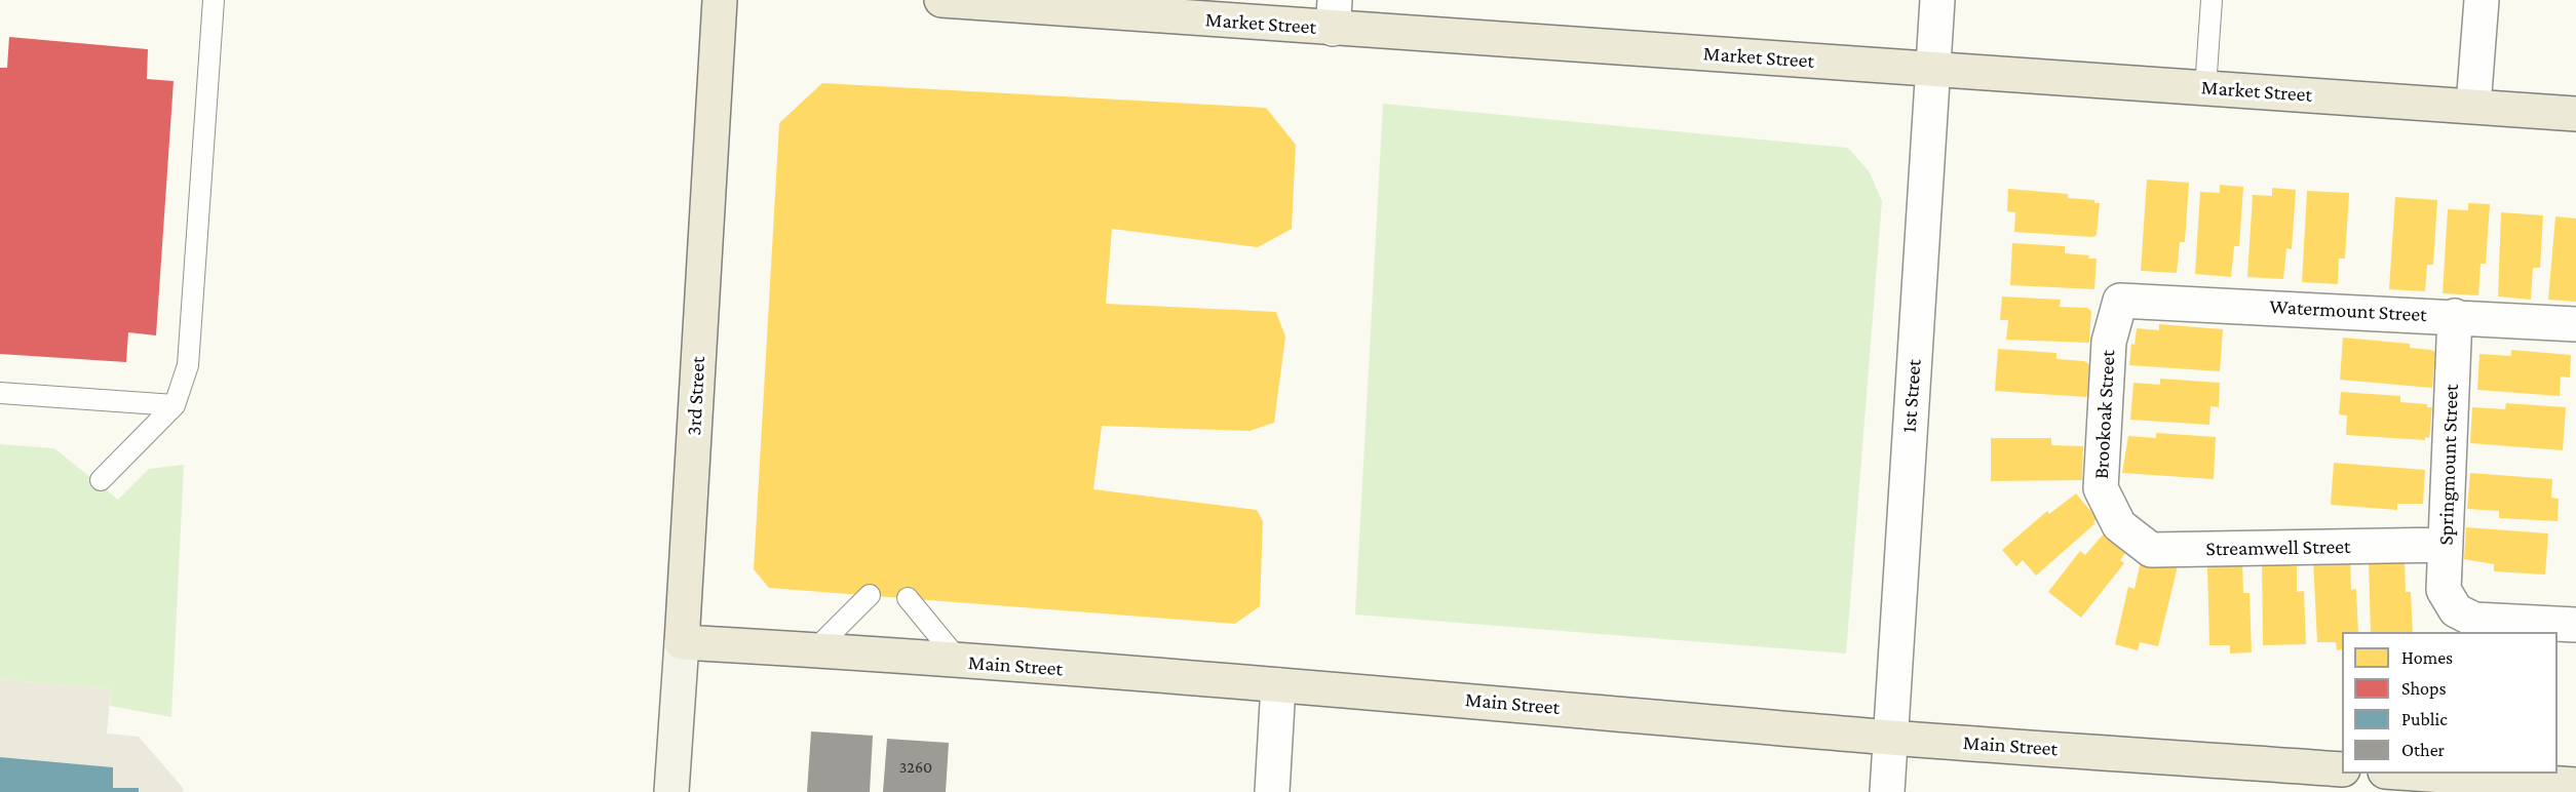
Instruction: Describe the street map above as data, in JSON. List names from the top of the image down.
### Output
{
  "streets": {
    "main road": ["Market Street", "3rd Street", "Main Street"],
    "street": [
      "Watermount Street",
      "1st Street",
      "Brookoak Street",
      "Springmount Street",
      "Streamwell Street"
    ]
  },
  "crossings": [
    ["Market Street", "1st Street"],
    ["Watermount Street", "Brookoak Street"],
    ["Watermount Street", "Springmount Street"],
    ["3rd Street", "Main Street"],
    ["1st Street", "Main Street"],
    ["Brookoak Street", "Streamwell Street"],
    ["Springmount Street", "Streamwell Street"]
  ],
  "house_numbers": ["3260"],
  "legend": [
    "Homes",
    "Shops",
    "Public",
    "Other"
  ]
}
